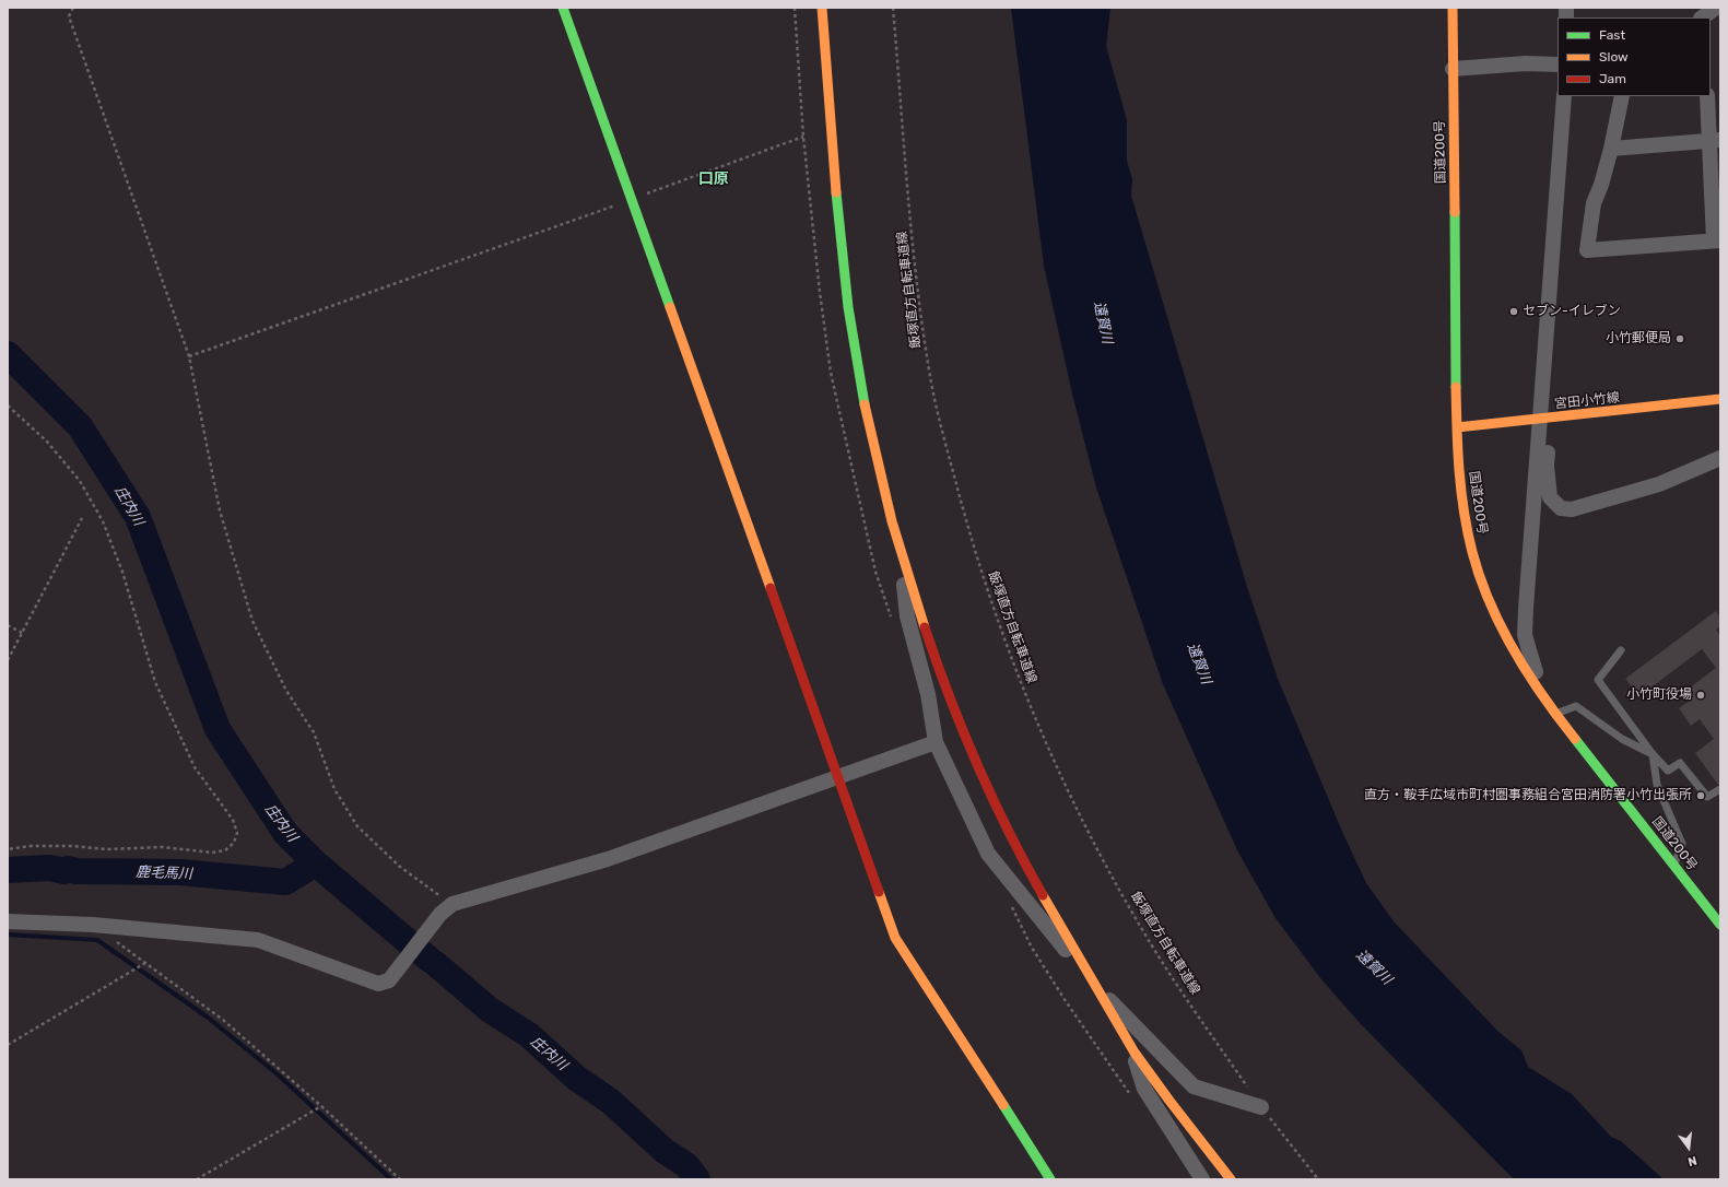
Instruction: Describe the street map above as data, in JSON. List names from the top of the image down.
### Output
{
  "streets": {
    "main road": ["国道200号", "宮田小竹線"],
    "path": ["飯塚直方自転車道線"]
  },
  "crossings": [
    ["国道200号", "宮田小竹線"]
  ],
  "districts": ["口原"],
  "water": ["遠賀川", "庄内川", "鹿毛馬川"],
  "places": [
    "セブン-イレブン",
    "小竹郵便局",
    "小竹町役場",
    "直方・鞍手広域市町村圏事務組合宮田消防署小竹出張所"
  ],
  "legend": ["Fast", "Slow", "Jam"],
  "north": "bottom"
}
